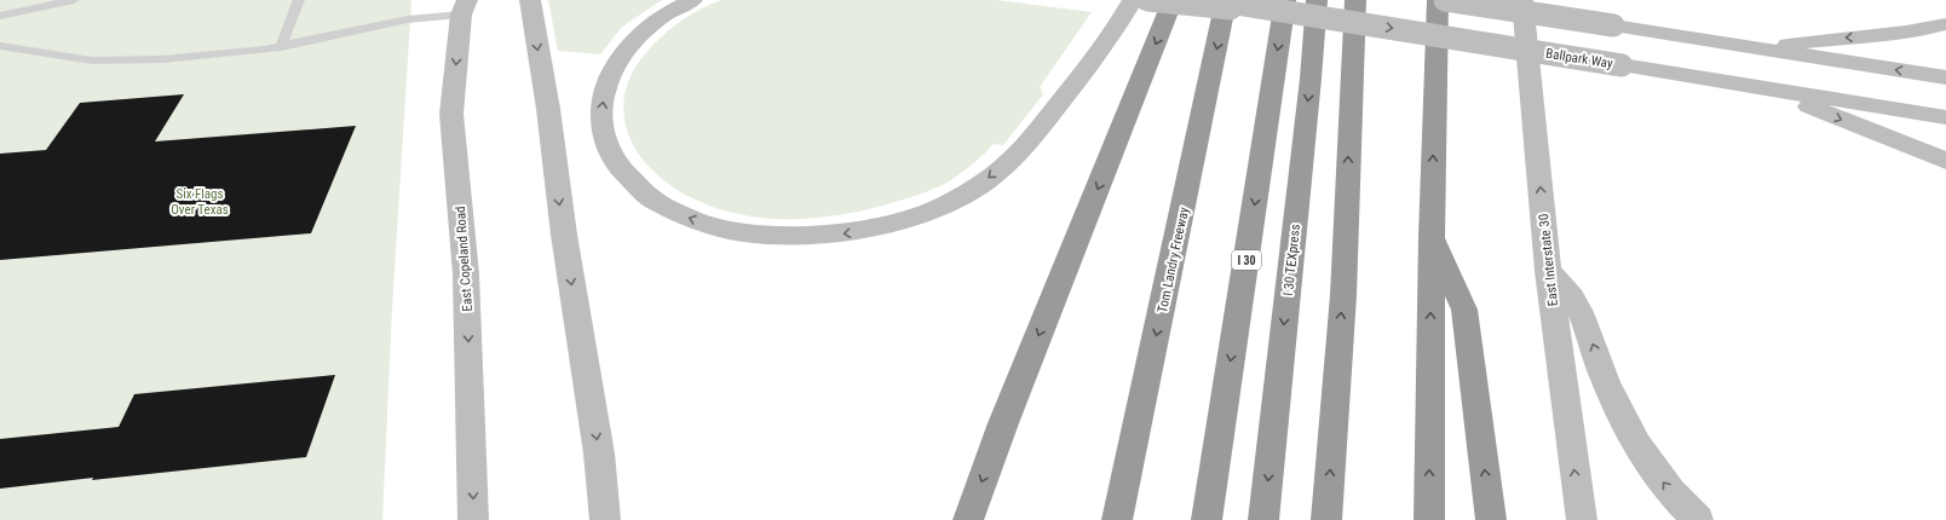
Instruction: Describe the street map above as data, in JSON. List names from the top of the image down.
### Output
{
  "streets": {
    "highway": ["Tom Landry Freeway", "I 30", "I 30 TEXpress"],
    "main road": ["Ballpark Way", "East Copeland Road", "East Interstate 30"]
  },
  "crossings": [
    ["Ballpark Way", "I 30 TEXpress"]
  ],
  "one_way": ["East Interstate 30"],
  "parks": ["Six Flags Over Texas"]
}
